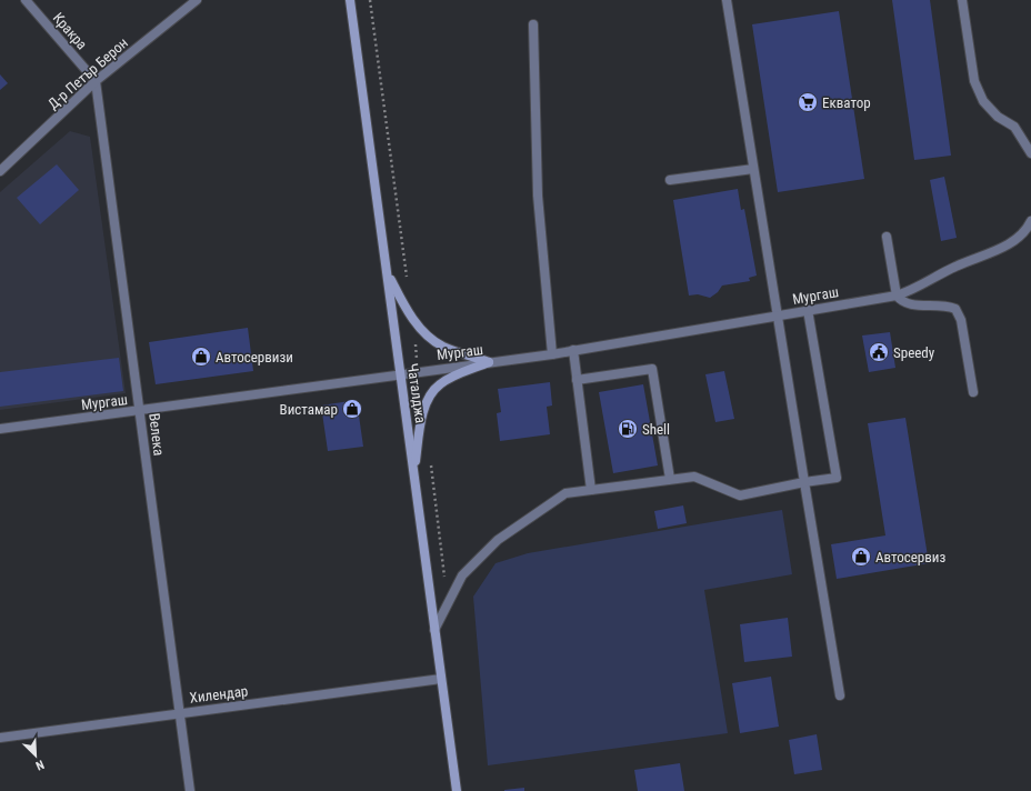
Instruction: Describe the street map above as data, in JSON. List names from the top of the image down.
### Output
{
  "streets": {
    "main road": ["Чаталджа"],
    "street": [
      "Кракра",
      "Д-р Петър Берон",
      "Мургаш",
      "Велека",
      "Хилендар"
    ]
  },
  "crossings": [
    ["Кракра", "Д-р Петър Берон"],
    ["Кракра", "Велека"],
    ["Д-р Петър Берон", "Велека"],
    ["Мургаш", "Чаталджа"],
    ["Мургаш", "Велека"],
    ["Чаталджа", "Хилендар"],
    ["Велека", "Хилендар"]
  ],
  "places": {
    "supermarket": ["Екватор"],
    "public building": ["Speedy"],
    "shop": ["Автосервизи", "Вистамар", "Автосервиз"],
    "fuel station": ["Shell"]
  },
  "north": "bottom right"
}
